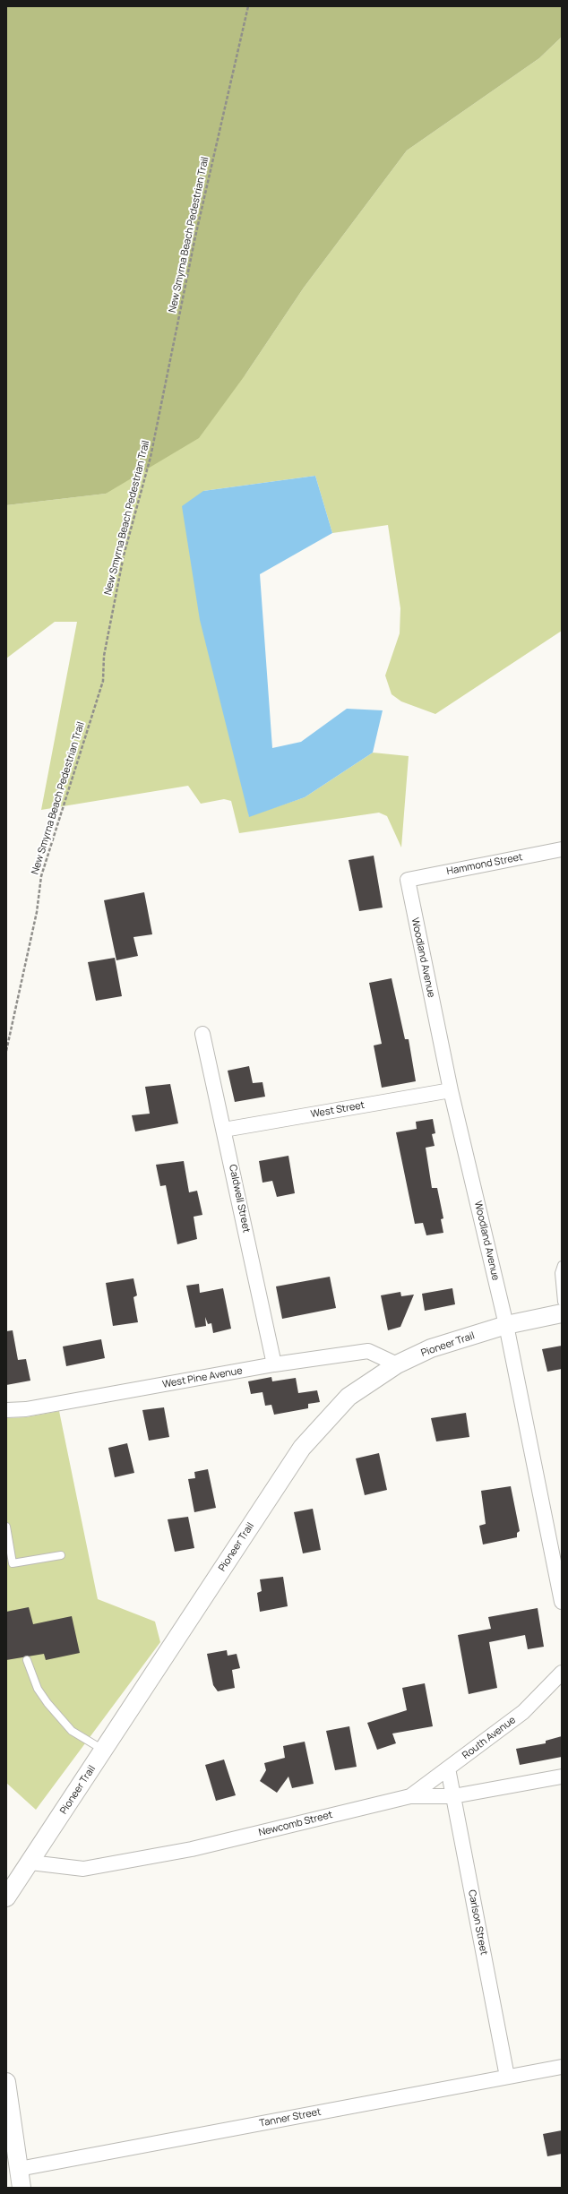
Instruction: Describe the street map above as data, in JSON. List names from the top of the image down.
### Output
{
  "streets": {
    "street": [
      "Hammond Street",
      "Woodland Avenue",
      "West Street",
      "Caldwell Street",
      "Pioneer Trail",
      "West Pine Avenue",
      "Routh Avenue",
      "Newcomb Street",
      "Carlson Street",
      "Tanner Street"
    ],
    "path": ["New Smyrna Beach Pedestrian Trail"]
  },
  "crossings": [
    ["Hammond Street", "Woodland Avenue"],
    ["Woodland Avenue", "West Street"],
    ["Woodland Avenue", "Pioneer Trail"],
    ["West Street", "Caldwell Street"],
    ["Caldwell Street", "West Pine Avenue"],
    ["Pioneer Trail", "West Pine Avenue"],
    ["Pioneer Trail", "Newcomb Street"],
    ["Routh Avenue", "Newcomb Street"],
    ["Routh Avenue", "Carlson Street"],
    ["Newcomb Street", "Carlson Street"],
    ["Carlson Street", "Tanner Street"]
  ]
}
